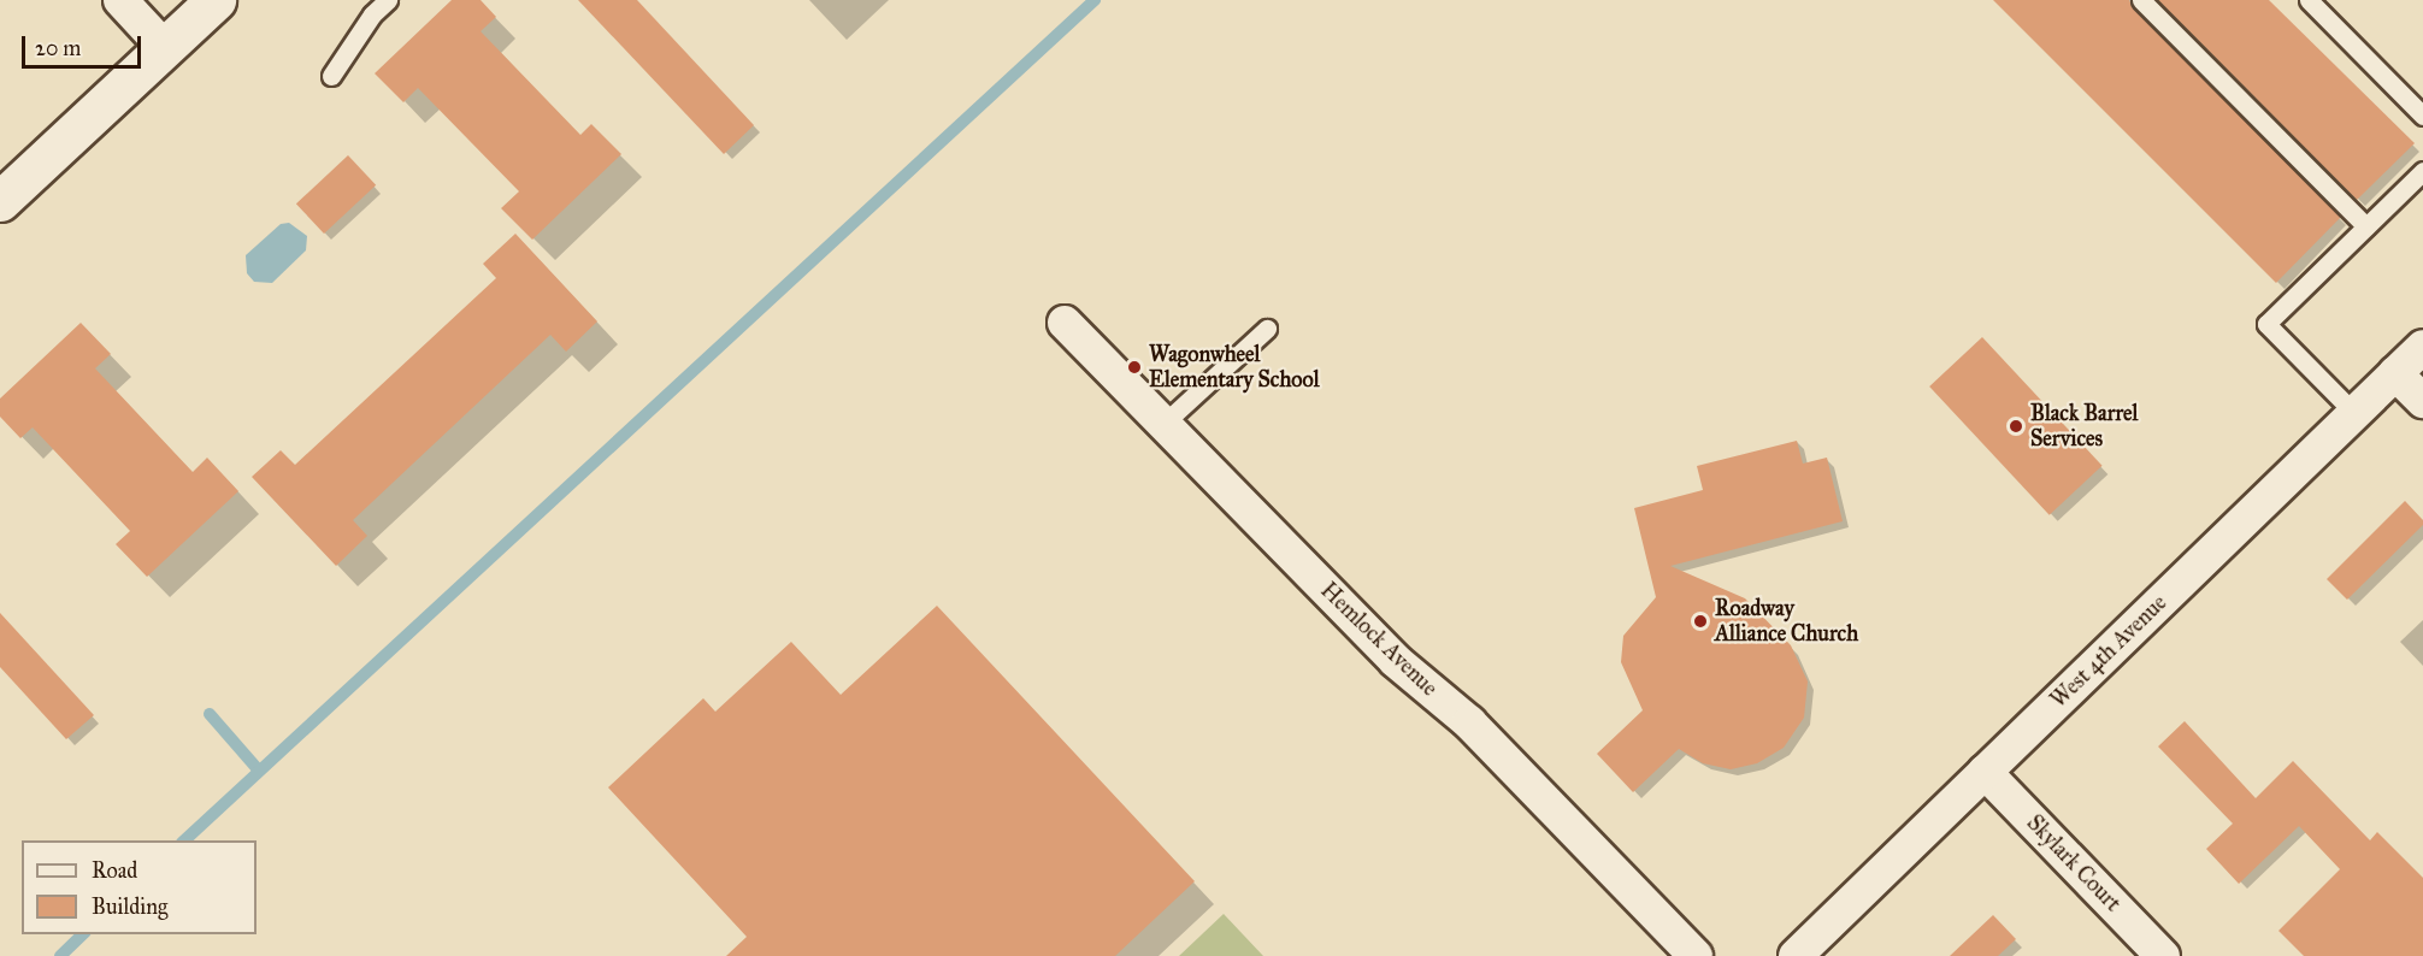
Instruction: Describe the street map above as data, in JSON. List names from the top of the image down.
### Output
{
  "streets": {
    "street": ["Hemlock Avenue", "West 4th Avenue", "Skylark Court"]
  },
  "crossings": [
    ["West 4th Avenue", "Skylark Court"]
  ],
  "places": ["Wagonwheel Elementary School", "Black Barrel Services", "Roadway Alliance Church"],
  "legend": ["Road", "Building"],
  "scale_bar": "20 m"
}
